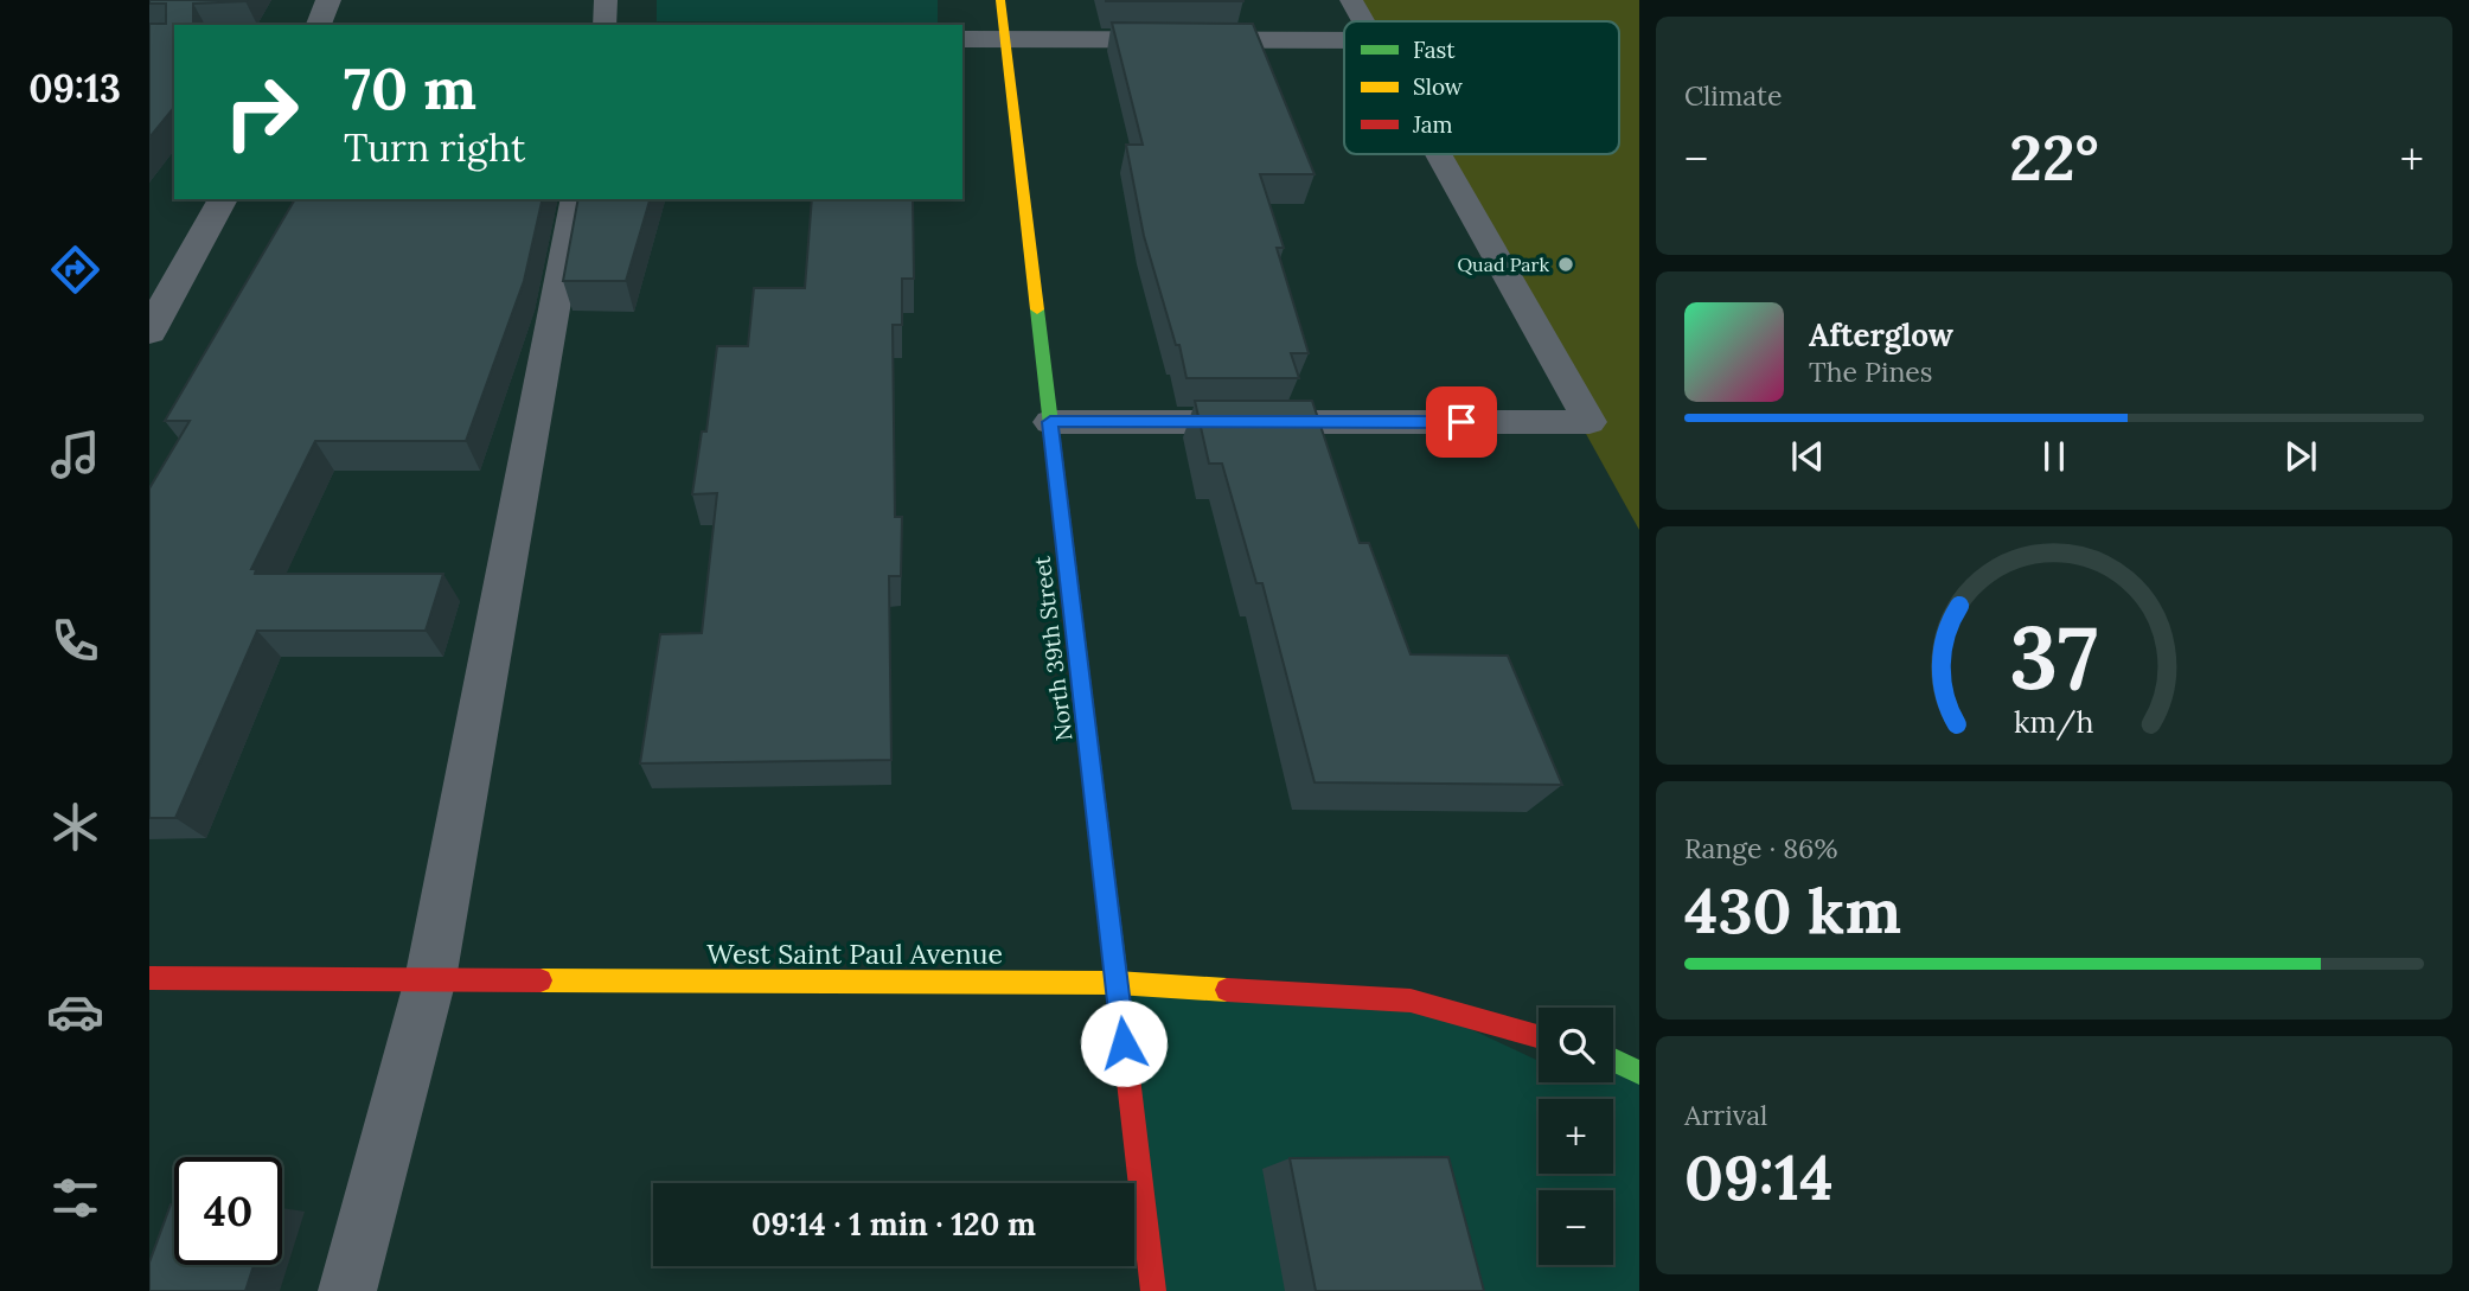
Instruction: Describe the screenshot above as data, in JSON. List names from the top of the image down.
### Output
{
  "streets": {
    "street": ["North 39th Street", "West Saint Paul Avenue"]
  },
  "crossings": [
    ["North 39th Street", "West Saint Paul Avenue"]
  ],
  "places": ["Quad Park"],
  "legend": ["Fast", "Slow", "Jam"],
  "page": {
    "tabs": "09:13",
    "tile": [
      "Climate",
      ["Range · 86%", "430 km"],
      ["Arrival", "09:14"]
    ],
    "turn": ["70 m", "Turn right"],
    "heat": ["−", "22°", "+"],
    "song": ["Afterglow", "The Pines"],
    "map_buttons": ["+", "−"],
    "limit": "40",
    "trip": "09:14 · 1 min · 120 m",
    "gauge": ["37", "km/h"]
  }
}
